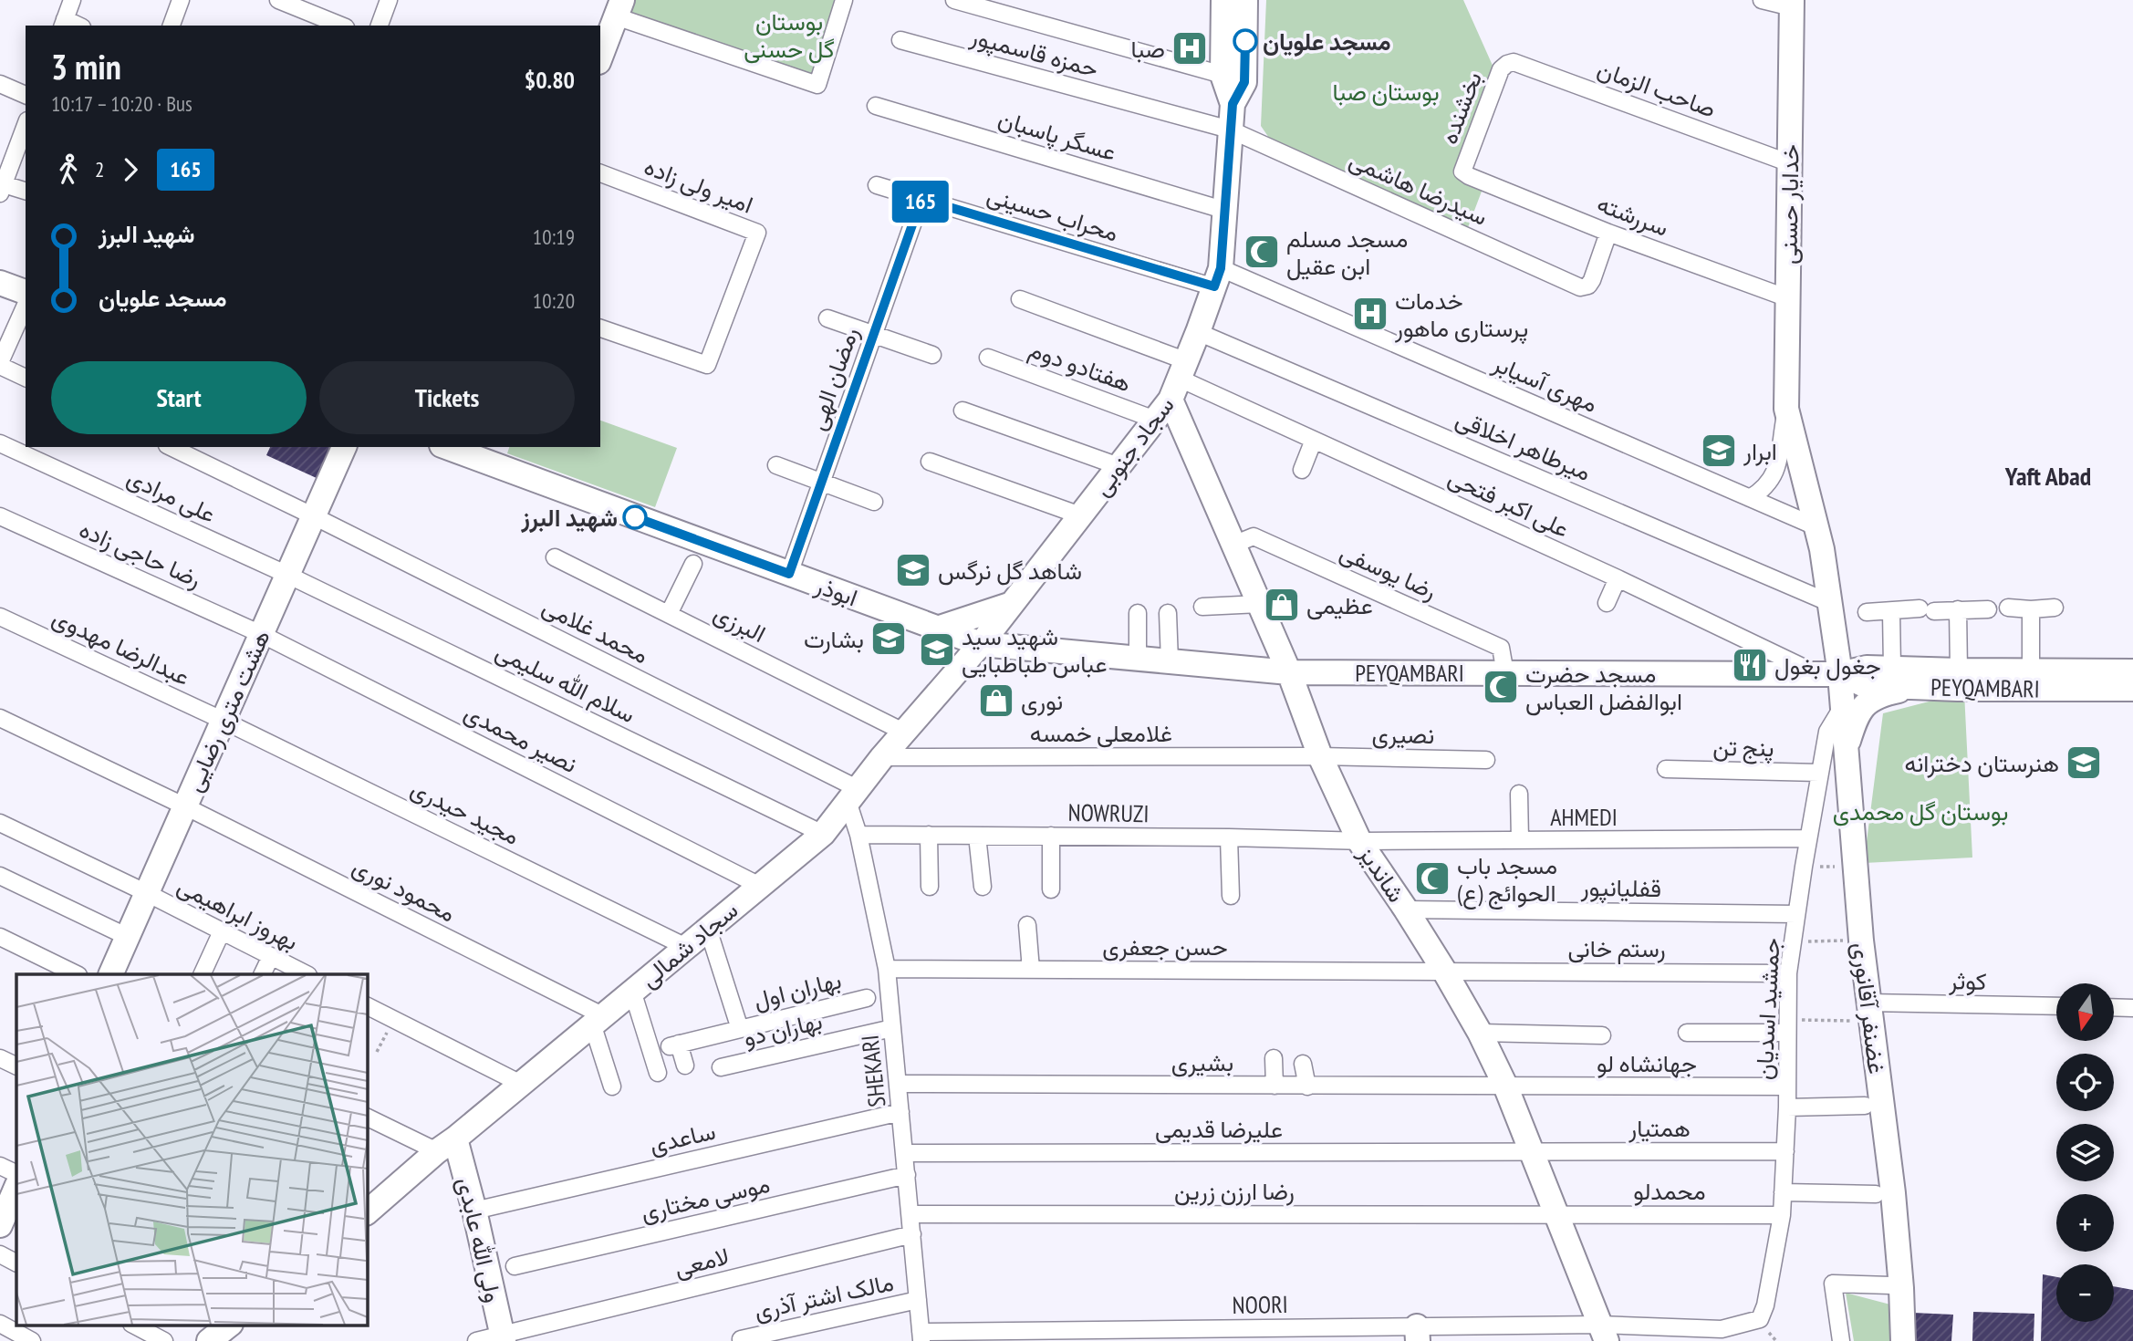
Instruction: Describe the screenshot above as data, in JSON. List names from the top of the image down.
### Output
{
  "streets": {
    "main road": [
      "خدایار حسنی",
      "سجاد جنوبی",
      "ابوذر",
      "PEYQAMBARI",
      "هشت متری رضایی",
      "شاندیز",
      "سجاد شمالی",
      "غضنفر آقانوری",
      "ولی الله عابدی"
    ],
    "street": [
      "حمزه قاسمپور",
      "صاحب الزمان",
      "بخشنده",
      "عسگر پاسبان",
      "امیر ولی زاده",
      "سیدرضا هاشمی",
      "محراب حسینی",
      "سررشته",
      "هفتادو دوم",
      "رمضان الهی",
      "مهری آسیابر",
      "میرطاهر اخلاقی",
      "علی مرادی",
      "علی اکبر فتحی",
      "رضا حاجی زاده",
      "رضا یوسفی",
      "البرزی",
      "محمد غلامی",
      "عبدالرضا مهدوی",
      "سلام الله سلیمی",
      "غلامعلی خمسه",
      "نصیری",
      "نصیر محمدی",
      "پنج تن",
      "مجید حیدری",
      "NOWRUZI",
      "AHMEDI",
      "قفلیانپور",
      "محمود نوری",
      "بهروز ابراهیمی",
      "حسن جعفری",
      "رستم خانی",
      "کوثر",
      "بهاران اول",
      "جمشید اسدیان",
      "بهاران دو",
      "بشیری",
      "جهانشاه لو",
      "SHEKARI",
      "همتیار",
      "علیرضا قدیمی",
      "ساعدی",
      "رضا ارزن زرین",
      "محمدلو",
      "موسی مختاری",
      "لامعی",
      "مالک اشتر آذری",
      "NOORI"
    ]
  },
  "crossings": [
    ["حمزه قاسمپور", "سیدرضا هاشمی"],
    ["حمزه قاسمپور", "سجاد جنوبی"],
    ["صاحب الزمان", "بخشنده"],
    ["صاحب الزمان", "خدایار حسنی"],
    ["بخشنده", "سررشته"],
    ["عسگر پاسبان", "سجاد جنوبی"],
    ["سیدرضا هاشمی", "سررشته"],
    ["سیدرضا هاشمی", "سجاد جنوبی"],
    ["خدایار حسنی", "سررشته"],
    ["خدایار حسنی", "مهری آسیابر"],
    ["خدایار حسنی", "میرطاهر اخلاقی"],
    ["خدایار حسنی", "علی اکبر فتحی"],
    ["خدایار حسنی", "PEYQAMBARI"],
    ["خدایار حسنی", "غضنفر آقانوری"],
    ["محراب حسینی", "رمضان الهی"],
    ["محراب حسینی", "مهری آسیابر"],
    ["محراب حسینی", "سجاد جنوبی"],
    ["هفتادو دوم", "سجاد جنوبی"],
    ["رمضان الهی", "ابوذر"],
    ["مهری آسیابر", "سجاد جنوبی"],
    ["میرطاهر اخلاقی", "سجاد جنوبی"],
    ["سجاد جنوبی", "علی اکبر فتحی"],
    ["سجاد جنوبی", "ابوذر"],
    ["سجاد جنوبی", "PEYQAMBARI"],
    ["سجاد جنوبی", "شاندیز"],
    ["سجاد جنوبی", "سجاد شمالی"],
    ["علی مرادی", "سلام الله سلیمی"],
    ["علی مرادی", "هشت متری رضایی"],
    ["علی اکبر فتحی", "PEYQAMBARI"],
    ["علی اکبر فتحی", "شاندیز"],
    ["علی اکبر فتحی", "غضنفر آقانوری"],
    ["رضا حاجی زاده", "هشت متری رضایی"],
    ["رضا حاجی زاده", "نصیر محمدی"],
    ["رضا یوسفی", "PEYQAMBARI"],
    ["رضا یوسفی", "شاندیز"],
    ["ابوذر", "PEYQAMBARI"],
    ["ابوذر", "سجاد شمالی"],
    ["البرزی", "سجاد شمالی"],
    ["محمد غلامی", "هشت متری رضایی"],
    ["محمد غلامی", "سجاد شمالی"],
    ["محمد غلامی", "SHEKARI"],
    ["عبدالرضا مهدوی", "هشت متری رضایی"],
    ["عبدالرضا مهدوی", "مجید حیدری"],
    ["PEYQAMBARI", "شاندیز"],
    ["PEYQAMBARI", "سجاد شمالی"],
    ["PEYQAMBARI", "غضنفر آقانوری"],
    ["سلام الله سلیمی", "هشت متری رضایی"],
    ["سلام الله سلیمی", "سجاد شمالی"],
    ["هشت متری رضایی", "نصیر محمدی"],
    ["هشت متری رضایی", "مجید حیدری"],
    ["هشت متری رضایی", "محمود نوری"],
    ["هشت متری رضایی", "بهروز ابراهیمی"],
    ["غلامعلی خمسه", "نصیری"],
    ["غلامعلی خمسه", "شاندیز"],
    ["غلامعلی خمسه", "سجاد شمالی"],
    ["نصیری", "شاندیز"],
    ["نصیر محمدی", "سجاد شمالی"],
    ["پنج تن", "جمشید اسدیان"],
    ["مجید حیدری", "سجاد شمالی"],
    ["NOWRUZI", "AHMEDI"],
    ["NOWRUZI", "شاندیز"],
    ["NOWRUZI", "SHEKARI"],
    ["AHMEDI", "شاندیز"],
    ["AHMEDI", "جمشید اسدیان"],
    ["شاندیز", "قفلیانپور"],
    ["شاندیز", "حسن جعفری"],
    ["شاندیز", "رستم خانی"],
    ["شاندیز", "بشیری"],
    ["شاندیز", "جهانشاه لو"],
    ["شاندیز", "همتیار"],
    ["شاندیز", "علیرضا قدیمی"],
    ["شاندیز", "رضا ارزن زرین"],
    ["شاندیز", "محمدلو"],
    ["شاندیز", "NOORI"],
    ["قفلیانپور", "جمشید اسدیان"],
    ["محمود نوری", "سجاد شمالی"],
    ["سجاد شمالی", "SHEKARI"],
    ["سجاد شمالی", "ولی الله عابدی"],
    ["حسن جعفری", "رستم خانی"],
    ["حسن جعفری", "SHEKARI"],
    ["رستم خانی", "جمشید اسدیان"],
    ["کوثر", "غضنفر آقانوری"],
    ["غضنفر آقانوری", "جمشید اسدیان"],
    ["جمشید اسدیان", "جهانشاه لو"],
    ["جمشید اسدیان", "همتیار"],
    ["جمشید اسدیان", "محمدلو"],
    ["جمشید اسدیان", "NOORI"],
    ["بهاران دو", "SHEKARI"],
    ["بشیری", "جهانشاه لو"],
    ["بشیری", "SHEKARI"],
    ["SHEKARI", "علیرضا قدیمی"],
    ["SHEKARI", "ساعدی"],
    ["SHEKARI", "رضا ارزن زرین"],
    ["SHEKARI", "موسی مختاری"],
    ["SHEKARI", "لامعی"],
    ["SHEKARI", "مالک اشتر آذری"],
    ["SHEKARI", "NOORI"],
    ["همتیار", "علیرضا قدیمی"],
    ["ساعدی", "ولی الله عابدی"],
    ["رضا ارزن زرین", "محمدلو"],
    ["ولی الله عابدی", "لامعی"]
  ],
  "districts": ["Yaft Abad"],
  "parks": ["بوستان گل حسنی", "بوستان صبا", "بوستان گل محمدی"],
  "places": {
    "other": ["مسجد علویان", "شهید البرز"],
    "hospital": ["صبا", "خدمات پرستاری ماهور"],
    "mosque": ["مسجد مسلم ابن عقیل", "مسجد حضرت ابوالفضل العباس", "مسجد باب الحوائج (ع)"],
    "school or university": [
      "ابرار",
      "شاهد گل نرگس",
      "بشارت",
      "شهید سید عباس طباطبایی",
      "هنرستان دخترانه"
    ],
    "shop": ["عظیمی", "نوری"],
    "restaurant": ["جغول بغول"]
  },
  "lines": ["bus line 165"],
  "north": "bottom",
  "page": {
    "on_map": "165",
    "heading": ["3 min", "10:17 – 10:20 · Bus", "$0.80"],
    "legs": ["2", "165"],
    "list": [
      {
        "name": "شهید البرز",
        "value": "10:19"
      },
      {
        "name": "مسجد علویان",
        "value": "10:20"
      }
    ],
    "buttons": ["Start", "Tickets"],
    "map_buttons": ["+", "−"]
  }
}
